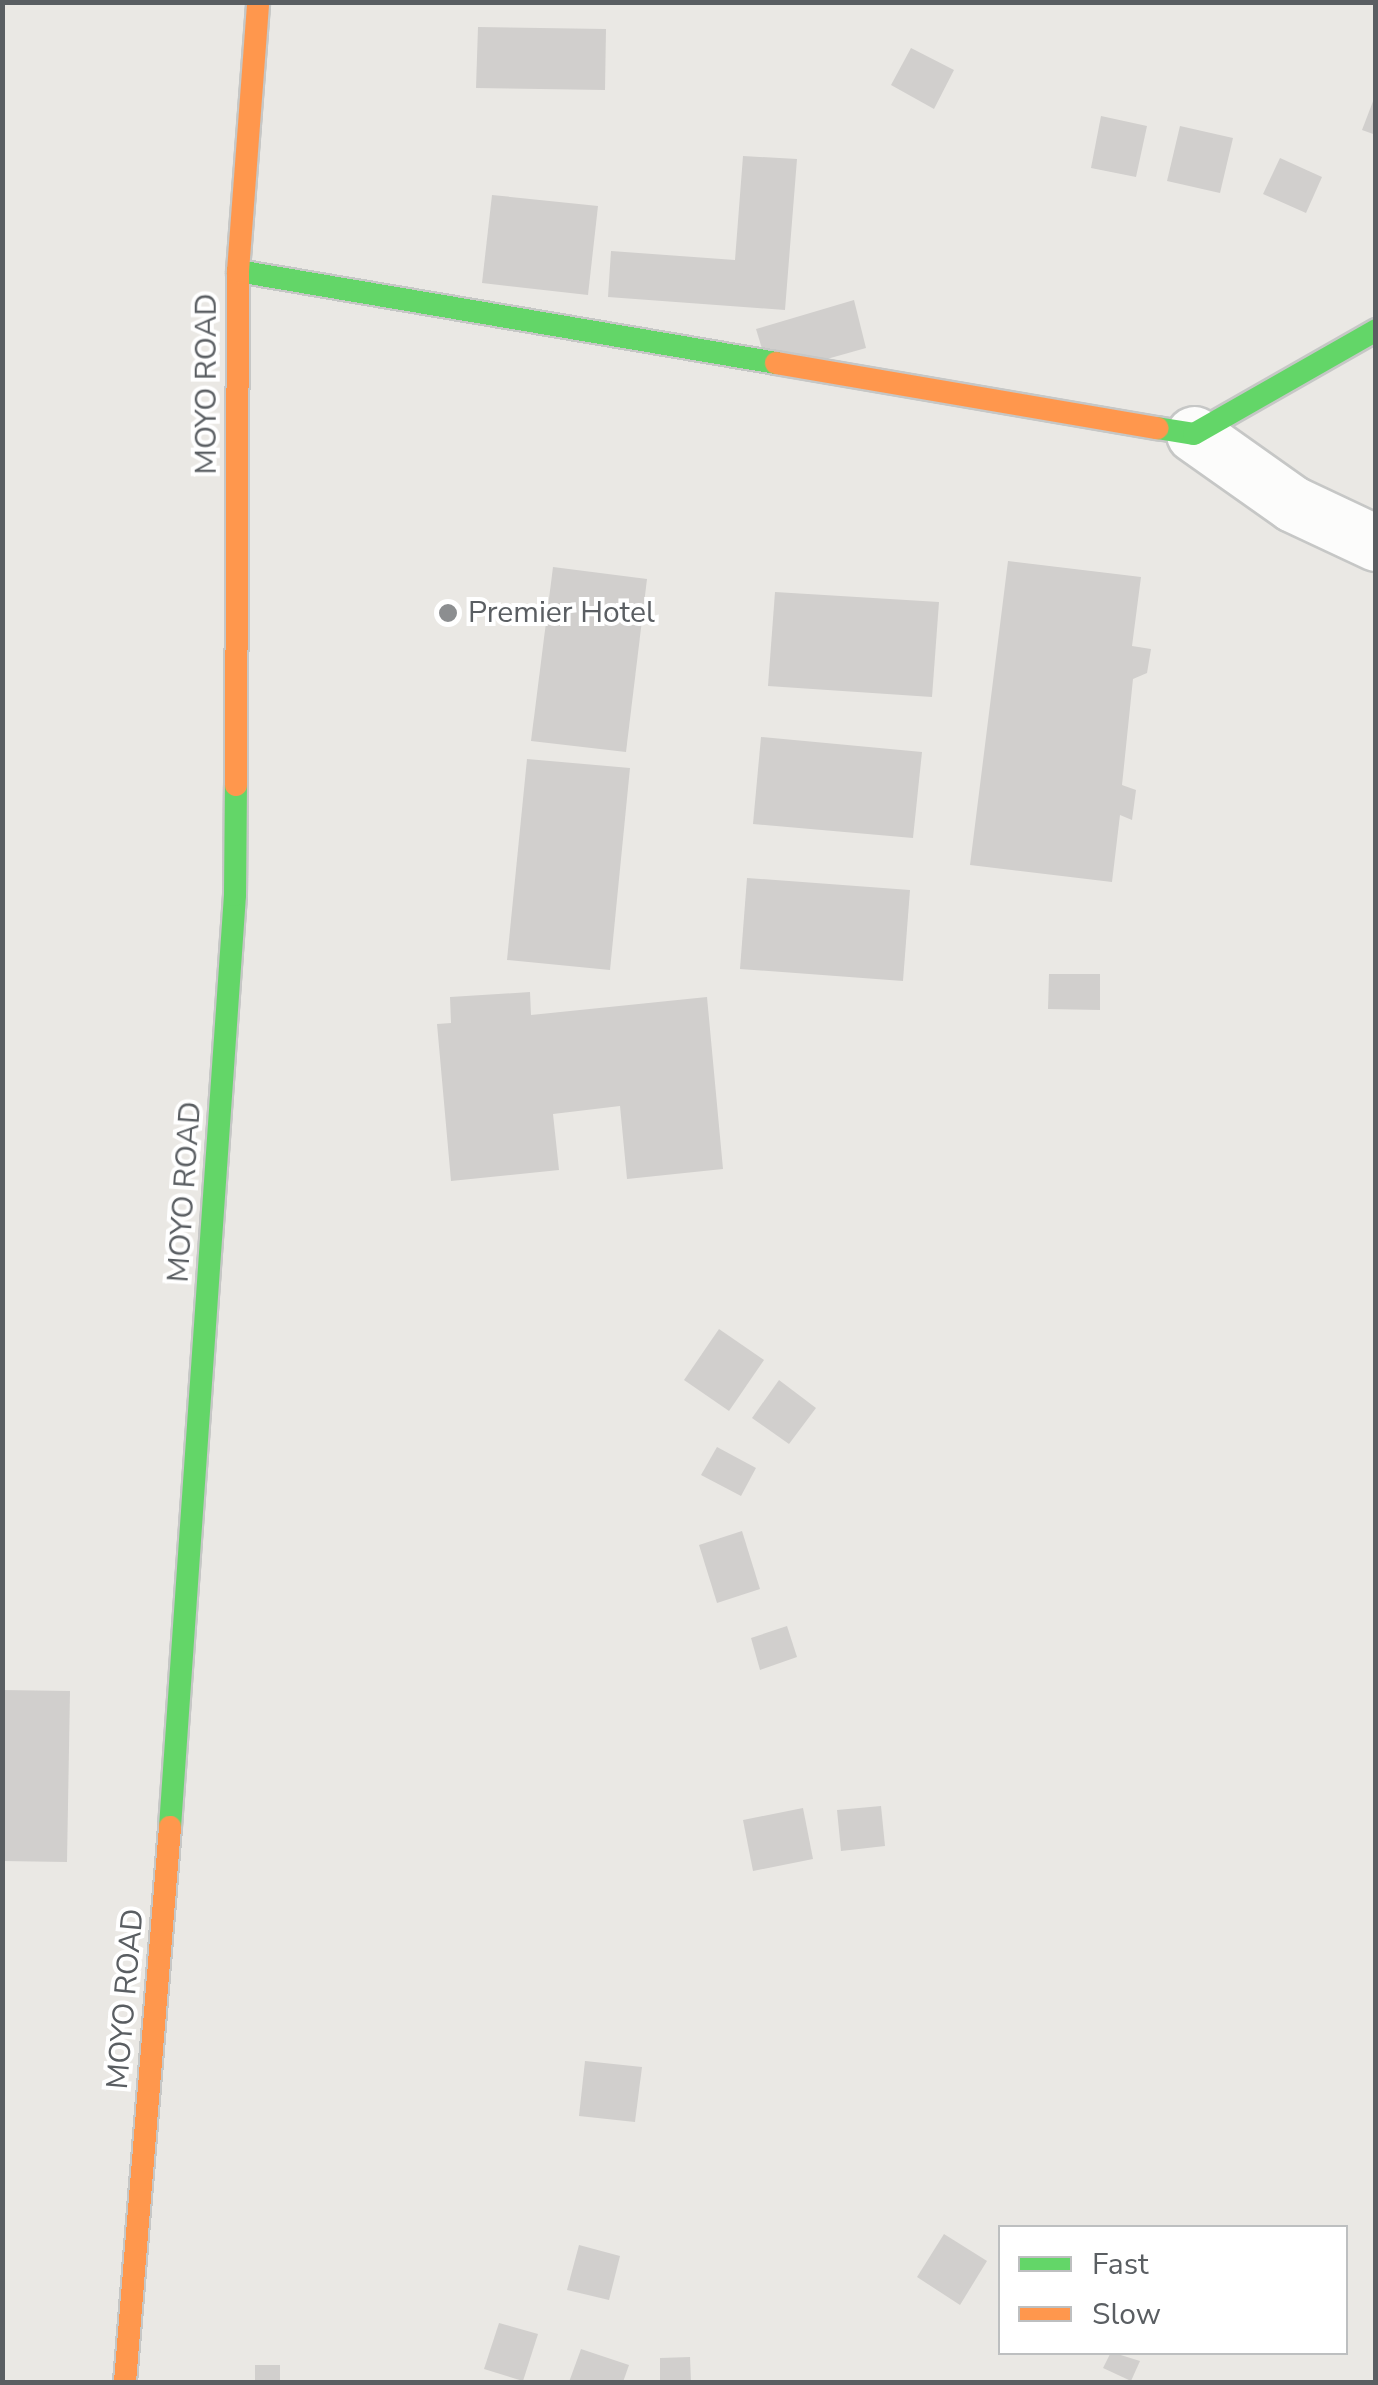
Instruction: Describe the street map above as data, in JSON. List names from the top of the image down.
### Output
{
  "streets": {
    "main road": ["MOYO ROAD"]
  },
  "places": ["Premier Hotel"],
  "legend": ["Fast", "Slow"]
}
